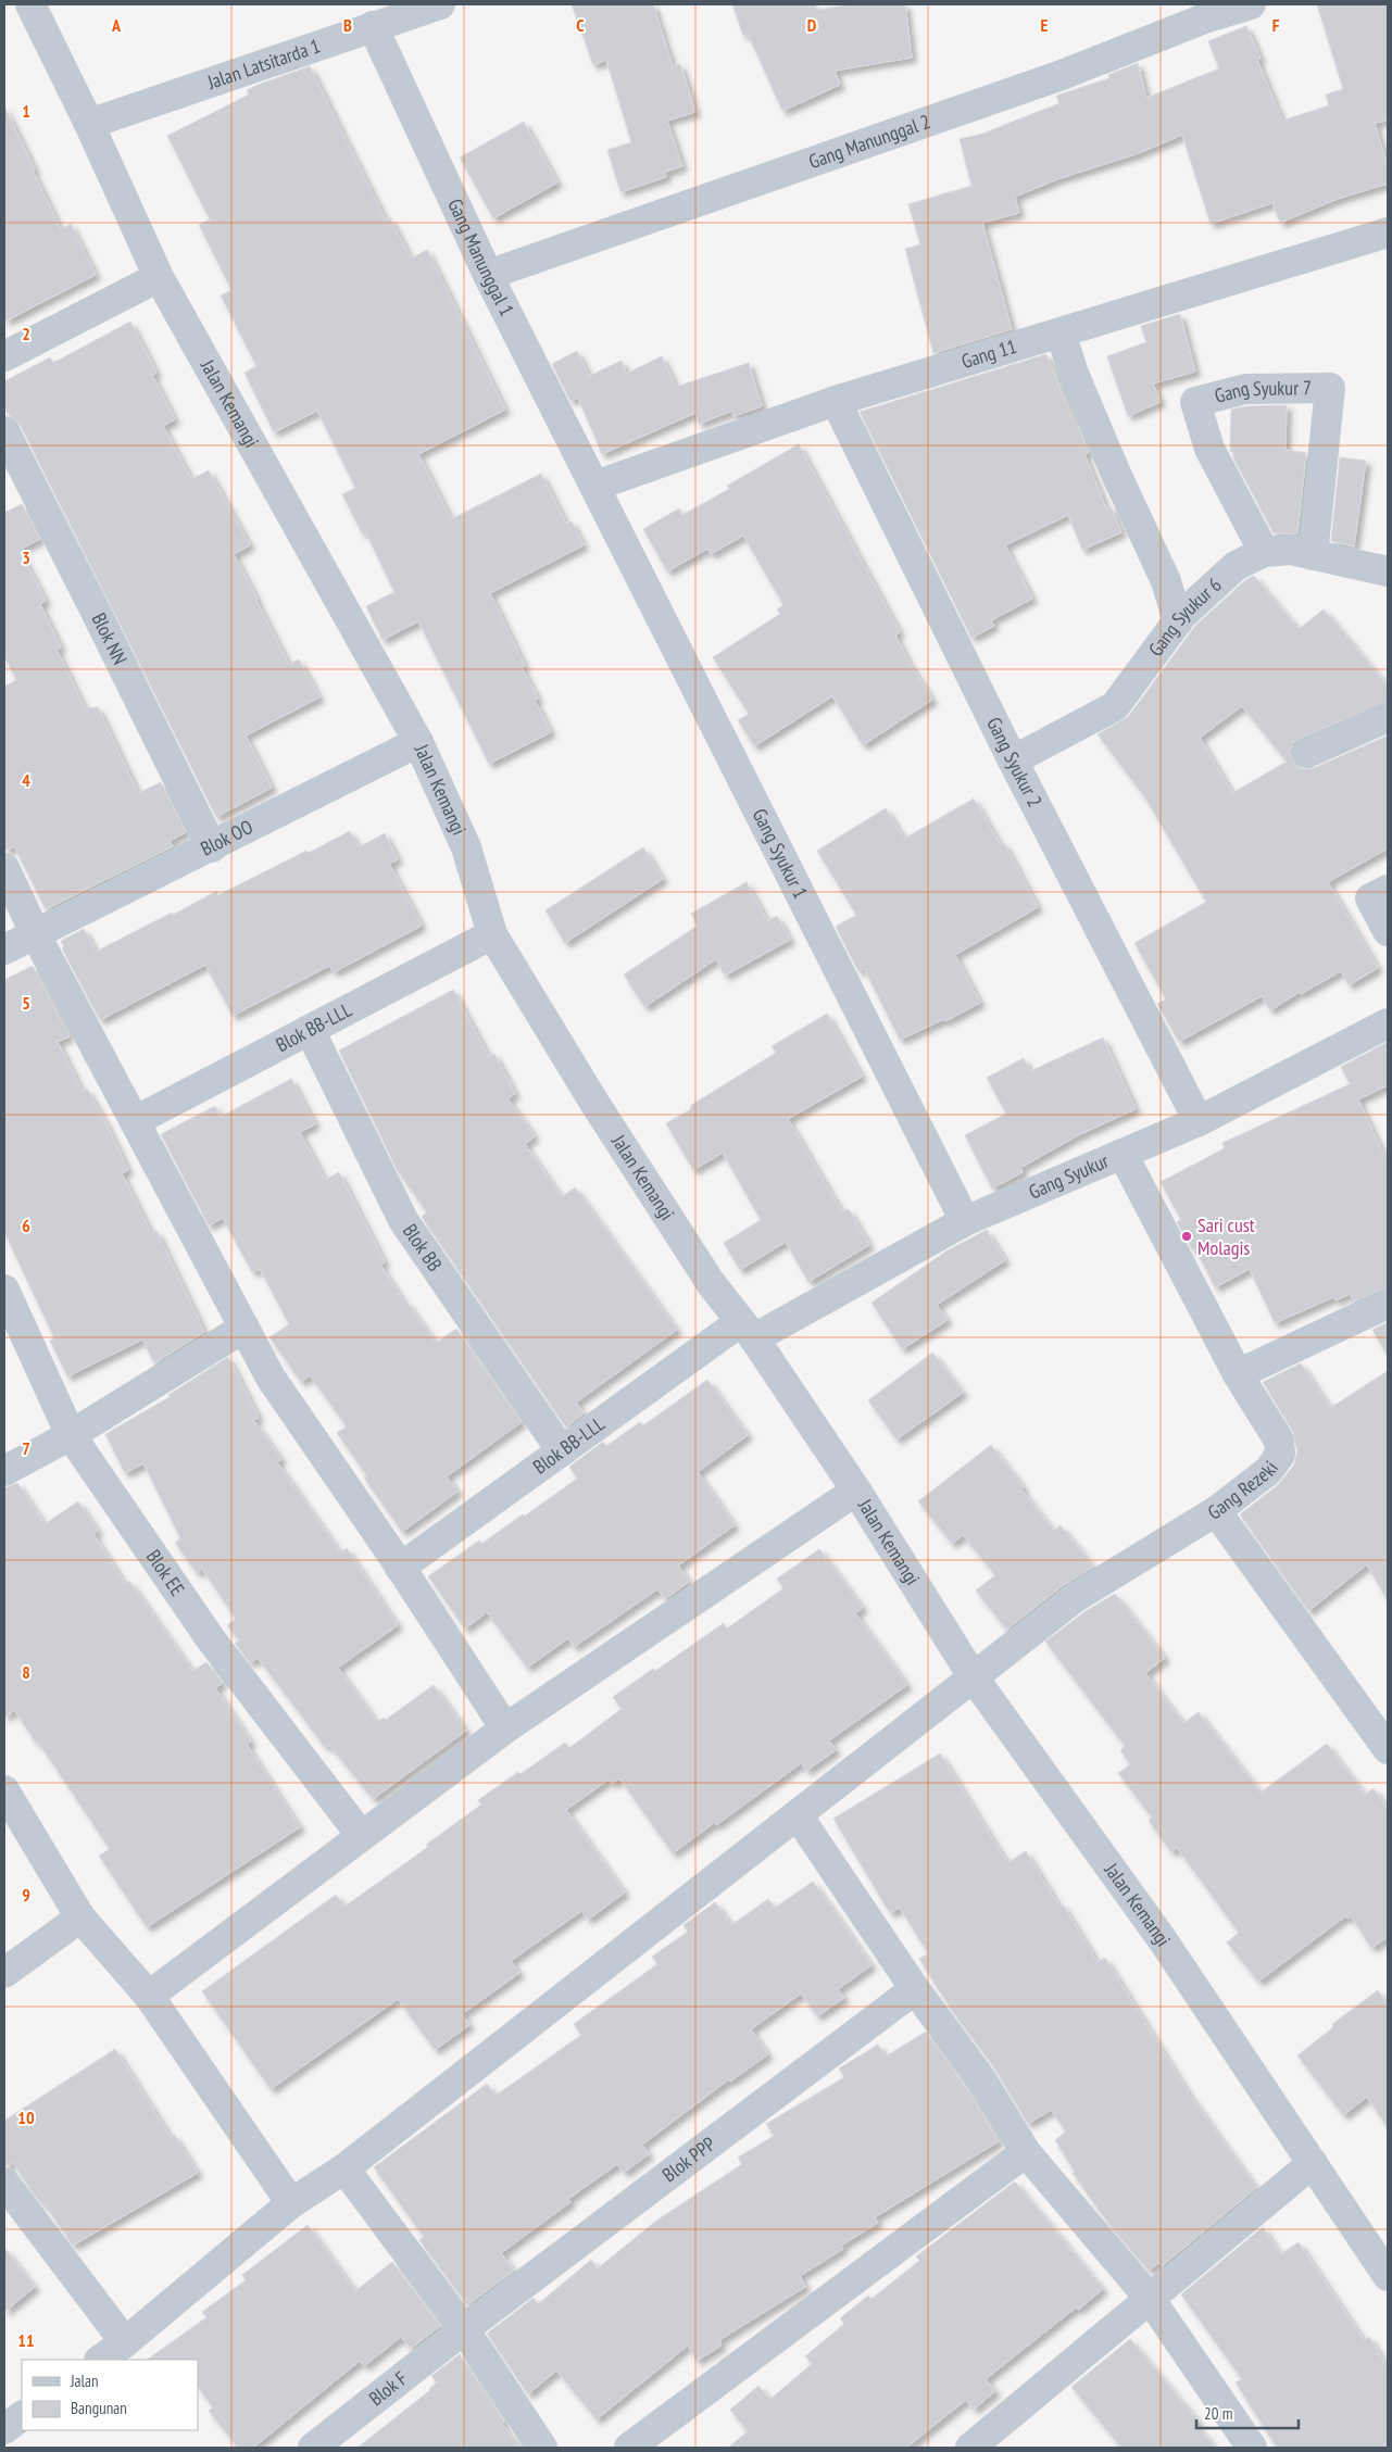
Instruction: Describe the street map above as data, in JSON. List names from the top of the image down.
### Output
{
  "streets": {
    "street": [
      "Jalan Latsitarda 1",
      "Gang Manunggal 2",
      "Gang Manunggal 1",
      "Gang 11",
      "Gang Syukur 7",
      "Jalan Kemangi",
      "Gang Syukur 6",
      "Blok NN",
      "Gang Syukur 2",
      "Blok OO",
      "Gang Syukur 1",
      "Blok BB-LLL",
      "Gang Syukur",
      "Blok BB",
      "Gang Rezeki",
      "Blok EE",
      "Blok PPP",
      "Blok F"
    ]
  },
  "crossings": [
    ["Jalan Latsitarda 1", "Gang Manunggal 1"],
    ["Jalan Latsitarda 1", "Jalan Kemangi"],
    ["Gang Manunggal 2", "Gang Manunggal 1"],
    ["Gang Manunggal 1", "Gang 11"],
    ["Gang Manunggal 1", "Gang Syukur 1"],
    ["Gang 11", "Gang Syukur 2"],
    ["Gang 11", "Gang Syukur 1"],
    ["Gang Syukur 7", "Gang Syukur 6"],
    ["Jalan Kemangi", "Blok OO"],
    ["Jalan Kemangi", "Blok BB-LLL"],
    ["Jalan Kemangi", "Gang Syukur"],
    ["Jalan Kemangi", "Gang Rezeki"],
    ["Gang Syukur 6", "Gang Syukur 2"],
    ["Blok NN", "Blok OO"],
    ["Gang Syukur 2", "Gang Syukur"],
    ["Gang Syukur 1", "Gang Syukur"],
    ["Blok BB-LLL", "Gang Syukur"],
    ["Blok BB-LLL", "Blok BB"],
    ["Gang Syukur", "Gang Rezeki"],
    ["Blok PPP", "Blok F"]
  ],
  "places": ["Sari cust Molagis"],
  "legend": ["Jalan", "Bangunan"],
  "scale_bar": "20 m",
  "grid": {
    "columns": [
      "A",
      "B",
      "C",
      "D",
      "E",
      "F"
    ],
    "rows": [
      "1",
      "2",
      "3",
      "4",
      "5",
      "6",
      "7",
      "8",
      "9",
      "10",
      "11"
    ]
  }
}
